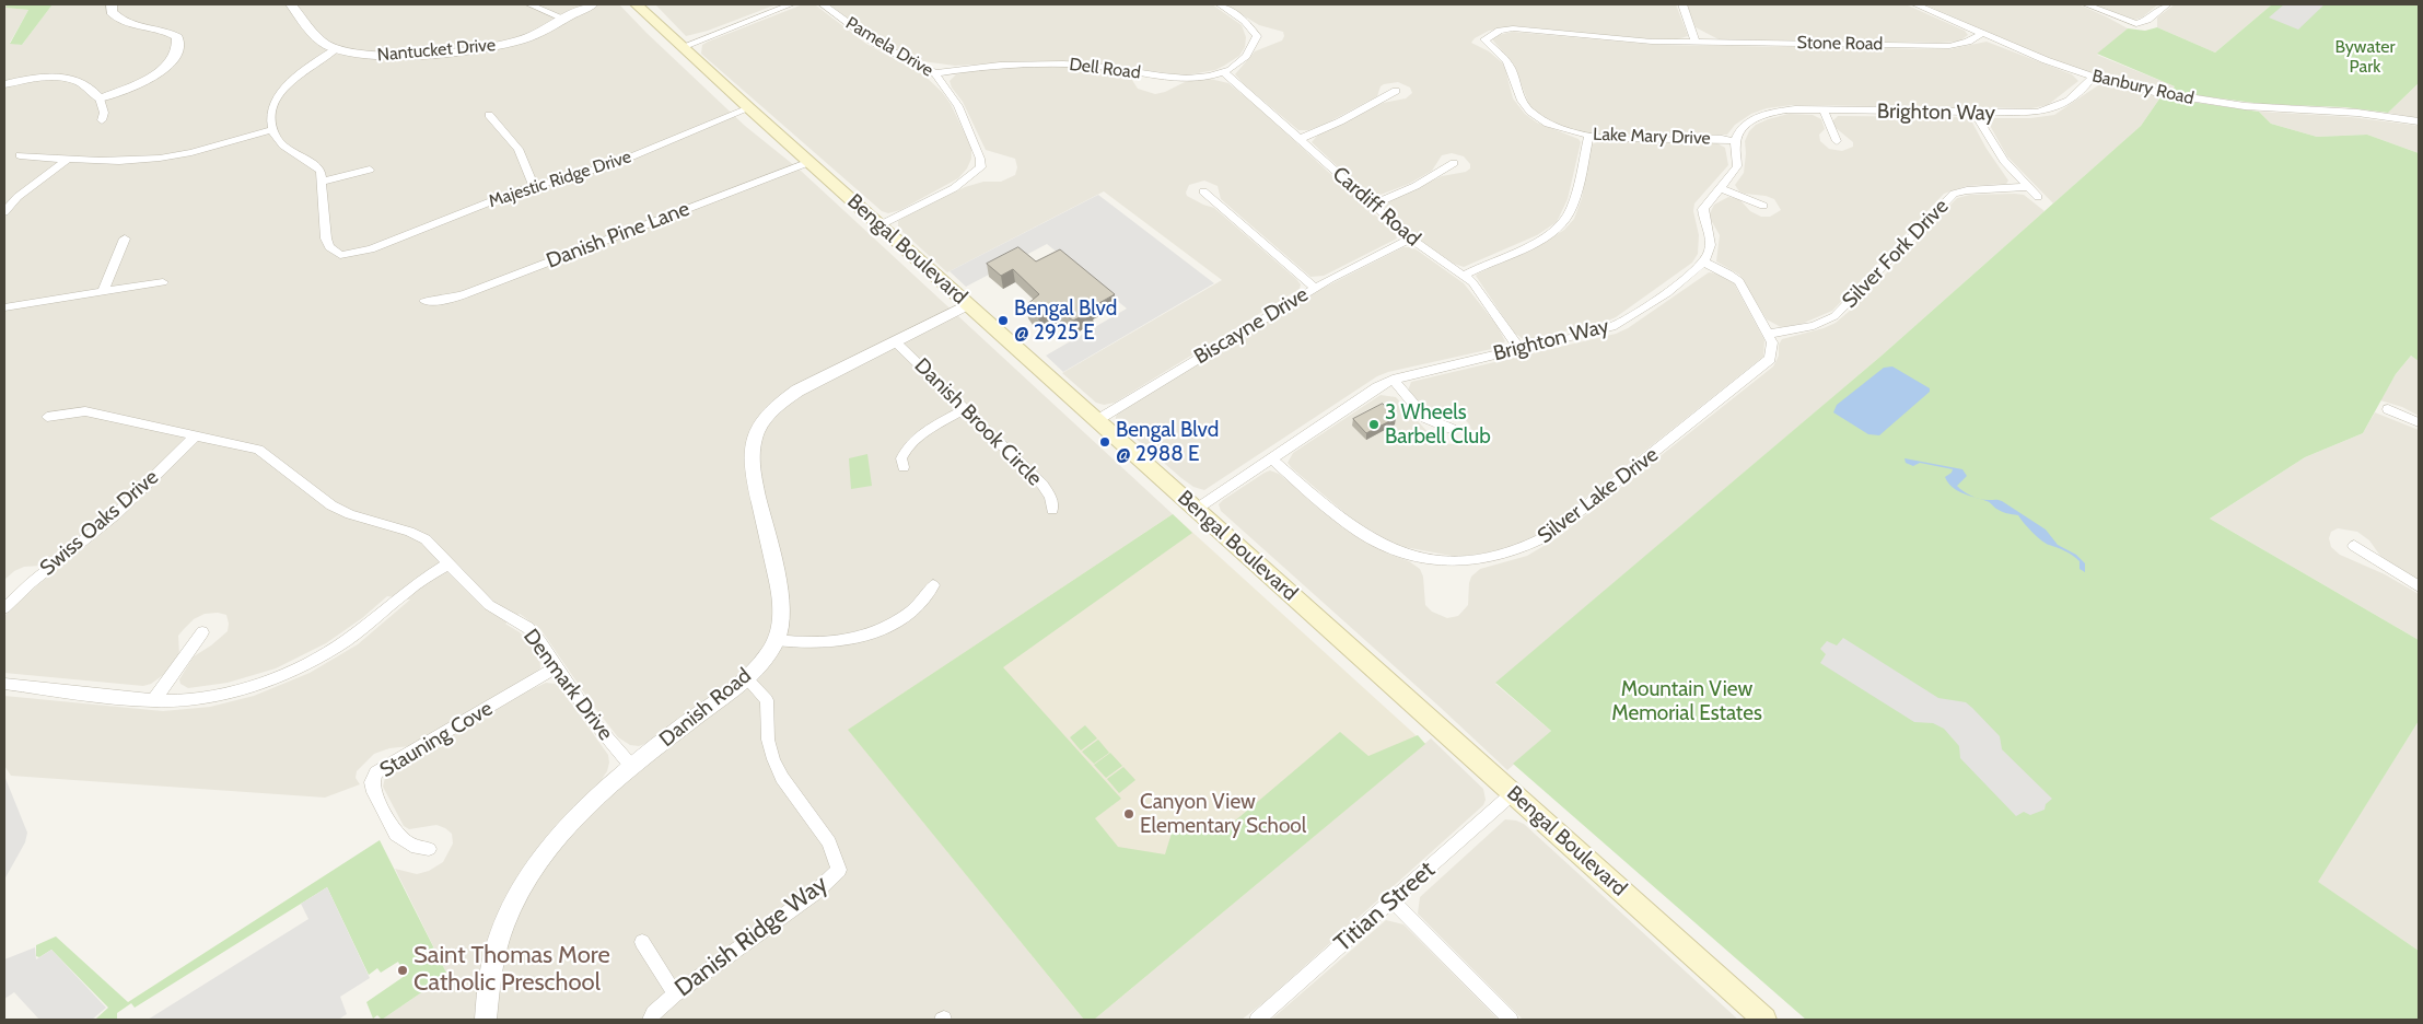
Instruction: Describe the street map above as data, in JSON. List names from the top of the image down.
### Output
{
  "streets": {
    "main road": ["Bengal Boulevard"],
    "street": [
      "Stone Road",
      "Pamela Drive",
      "Nantucket Drive",
      "Dell Road",
      "Banbury Road",
      "Brighton Way",
      "Lake Mary Drive",
      "Majestic Ridge Drive",
      "Cardiff Road",
      "Danish Pine Lane",
      "Silver Fork Drive",
      "Biscayne Drive",
      "Danish Brook Circle",
      "Silver Lake Drive",
      "Swiss Oaks Drive",
      "Denmark Drive",
      "Danish Road",
      "Stauning Cove",
      "Titian Street",
      "Danish Ridge Way"
    ]
  },
  "crossings": [
    ["Stone Road", "Banbury Road"],
    ["Stone Road", "Lake Mary Drive"],
    ["Pamela Drive", "Dell Road"],
    ["Pamela Drive", "Bengal Boulevard"],
    ["Dell Road", "Cardiff Road"],
    ["Banbury Road", "Brighton Way"],
    ["Brighton Way", "Lake Mary Drive"],
    ["Brighton Way", "Cardiff Road"],
    ["Brighton Way", "Bengal Boulevard"],
    ["Brighton Way", "Silver Lake Drive"],
    ["Majestic Ridge Drive", "Bengal Boulevard"],
    ["Cardiff Road", "Biscayne Drive"],
    ["Danish Pine Lane", "Bengal Boulevard"],
    ["Bengal Boulevard", "Biscayne Drive"],
    ["Bengal Boulevard", "Danish Road"],
    ["Bengal Boulevard", "Titian Street"],
    ["Silver Fork Drive", "Silver Lake Drive"],
    ["Danish Brook Circle", "Danish Road"],
    ["Swiss Oaks Drive", "Denmark Drive"],
    ["Denmark Drive", "Danish Road"],
    ["Denmark Drive", "Stauning Cove"],
    ["Danish Road", "Danish Ridge Way"]
  ],
  "parks": ["Bywater Park", "Mountain View Memorial Estates"],
  "places": [
    "Bengal Blvd @ 2925 E",
    "3 Wheels Barbell Club",
    "Bengal Blvd @ 2988 E",
    "Canyon View Elementary School",
    "Saint Thomas More Catholic Preschool"
  ]
}
